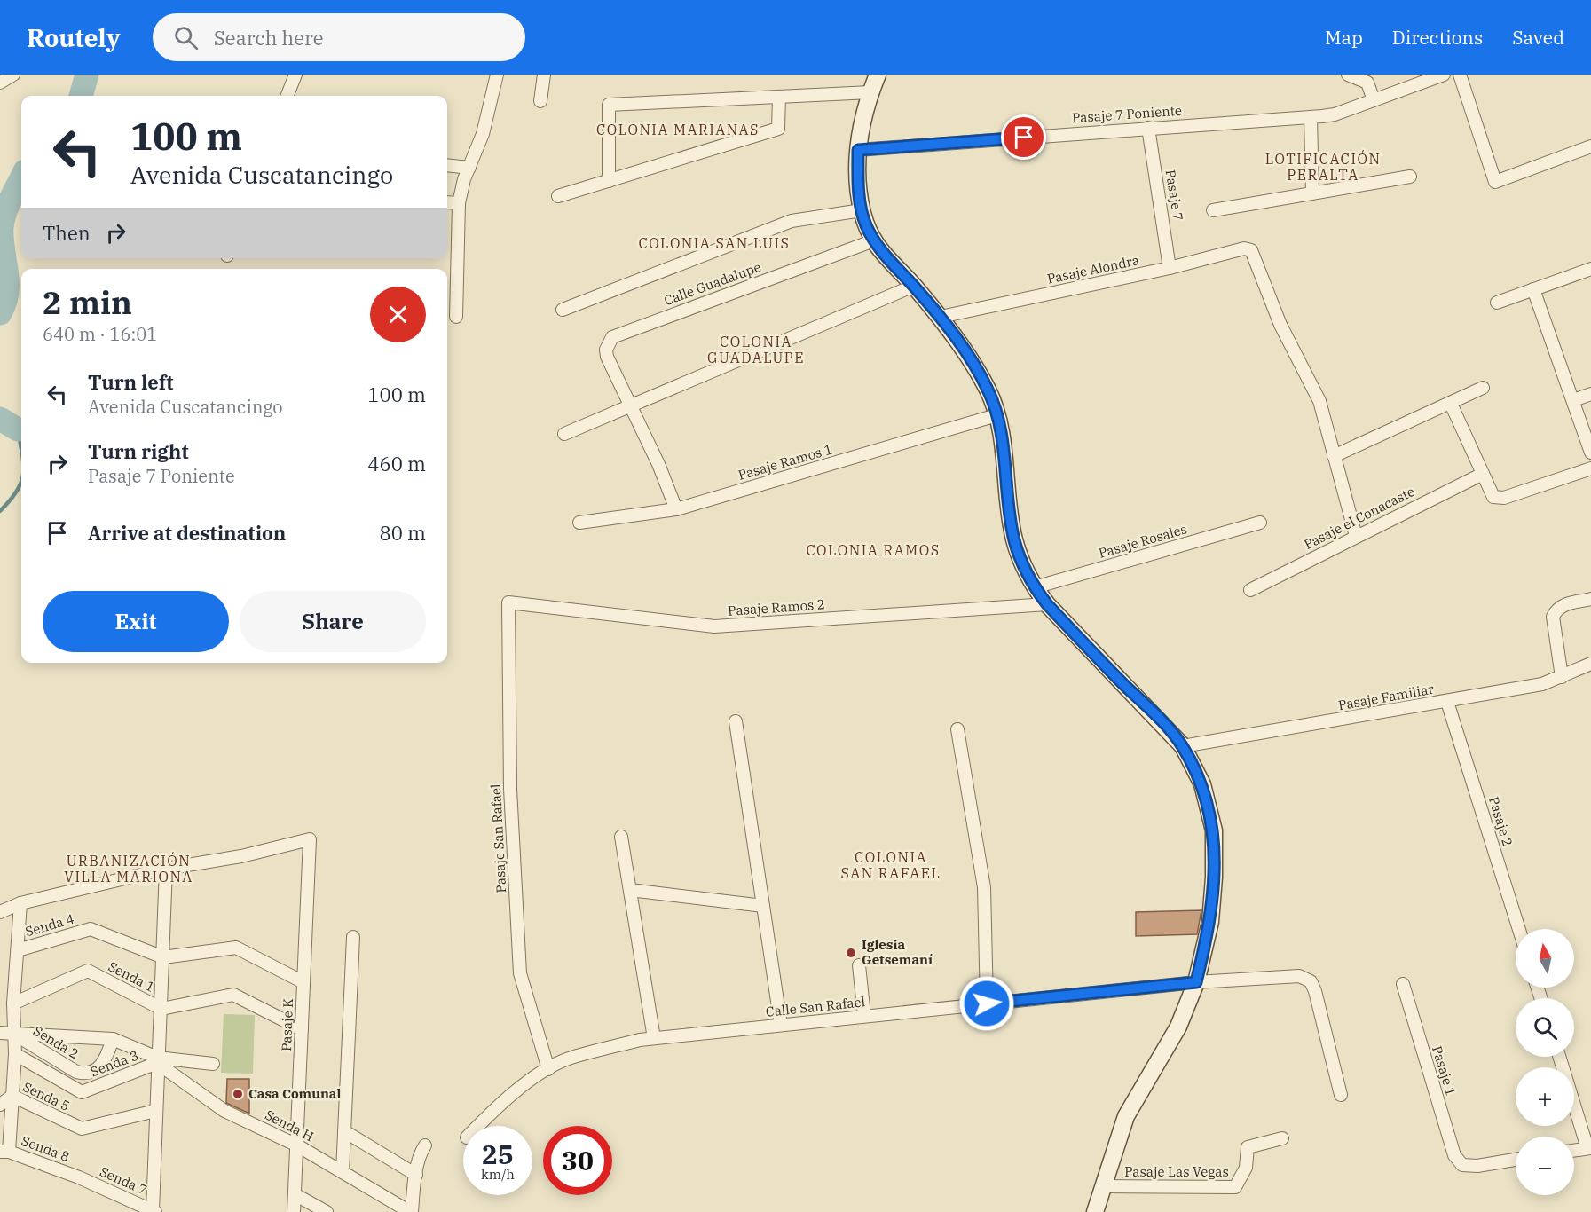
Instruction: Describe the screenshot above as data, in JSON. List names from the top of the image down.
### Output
{
  "streets": {
    "street": [
      "Pasaje 7 Poniente",
      "Pasaje 7",
      "Pasaje Alondra",
      "Calle Guadalupe",
      "Pasaje Ramos 1",
      "Pasaje el Conacaste",
      "Pasaje Rosales",
      "Pasaje Ramos 2",
      "Pasaje Familiar",
      "Pasaje 2",
      "Pasaje San Rafael",
      "Senda 4",
      "Senda 1",
      "Calle San Rafael",
      "Pasaje K",
      "Senda 2",
      "Senda 3",
      "Pasaje 1",
      "Senda 5",
      "Senda H",
      "Senda 8",
      "Pasaje Las Vegas",
      "Senda 7"
    ]
  },
  "crossings": [
    ["Pasaje 7 Poniente", "Pasaje 7"],
    ["Pasaje 7", "Pasaje Alondra"],
    ["Pasaje Ramos 2", "Pasaje San Rafael"],
    ["Pasaje Familiar", "Pasaje 2"],
    ["Pasaje San Rafael", "Calle San Rafael"],
    ["Pasaje K", "Senda H"],
    ["Senda 2", "Senda 3"],
    ["Senda 3", "Senda H"],
    ["Senda 8", "Senda 7"]
  ],
  "districts": [
    "COLONIA MARIANAS",
    "LOTIFICACIÓN PERALTA",
    "COLONIA SAN LUIS",
    "COLONIA GUADALUPE",
    "COLONIA RAMOS",
    "COLONIA SAN RAFAEL",
    "URBANIZACIÓN VILLA MARIONA"
  ],
  "places": ["Iglesia Getsemaní", "Casa Comunal"],
  "north": "top",
  "page": {
    "header": "Routely",
    "search": "Search here",
    "nav": ["Map", "Directions", "Saved"],
    "turn": ["100 m", "Avenida Cuscatancingo"],
    "then": "Then",
    "heading": ["2 min", "640 m · 16:01"],
    "list": [
      {
        "name": "Turn left",
        "note": "Avenida Cuscatancingo",
        "value": "100 m"
      },
      {
        "name": "Turn right",
        "note": "Pasaje 7 Poniente",
        "value": "460 m"
      },
      {
        "name": "Arrive at destination",
        "value": "80 m"
      }
    ],
    "buttons": ["Exit", "Share"],
    "map_buttons": ["+", "−"],
    "speed": "25 km/h",
    "limit": "30"
  }
}
